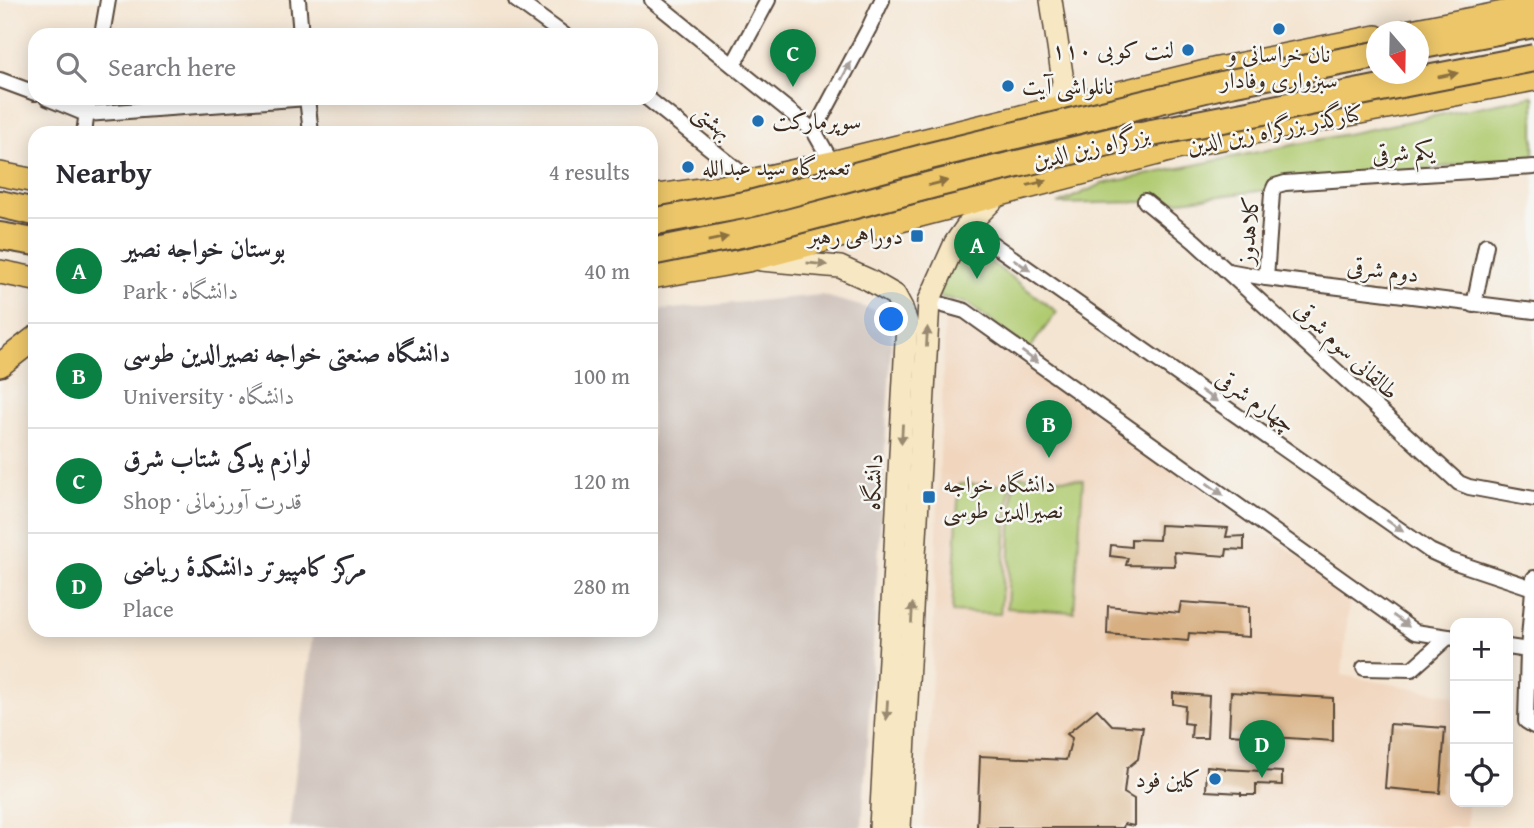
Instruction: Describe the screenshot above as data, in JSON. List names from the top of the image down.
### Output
{
  "streets": {
    "highway": ["بزرگراه زین الدین"],
    "main road": ["کنارگذر بزرگراه زین الدین", "دانشگاه"],
    "street": [
      "بهشتی",
      "یکم شرقی",
      "کلاهدوز",
      "دوم شرقی",
      "طالقانی سوم شرقی",
      "چهارم شرقی"
    ]
  },
  "crossings": [
    ["کنارگذر بزرگراه زین الدین", "دانشگاه"],
    ["یکم شرقی", "کلاهدوز"],
    ["کلاهدوز", "دوم شرقی"],
    ["دوم شرقی", "طالقانی سوم شرقی"],
    ["چهارم شرقی", "دانشگاه"]
  ],
  "places": {
    "other": [
      "نان خراسانی و سبزواری وفادار",
      "لنت کوبی ۱۱۰",
      "نانلواشی آیت",
      "سوپرمارکت",
      "تعمیرگاه سید عبدالله",
      "کلین فود"
    ],
    "transit": ["دوراهی رهبر", "دانشگاه خواجه نصیرالدین طوسی"]
  },
  "north": "bottom",
  "page": {
    "search": "Search here",
    "pins": [
      "C",
      "A",
      "B",
      "D"
    ],
    "heading": ["Nearby", "4 results"],
    "list": [
      {
        "mark": "A",
        "name": "بوستان خواجه نصیر",
        "note": "Park · دانشگاه",
        "value": "40 m"
      },
      {
        "mark": "B",
        "name": "دانشگاه صنعتی خواجه نصیرالدین طوسی",
        "note": "University · دانشگاه",
        "value": "100 m"
      },
      {
        "mark": "C",
        "name": "لوازم یدکی شتاب شرق",
        "note": "Shop · قدرت آورزمانی",
        "value": "120 m"
      },
      {
        "mark": "D",
        "name": "مرکز کامپیوتر دانشکدهٔ ریاضی",
        "note": "Place",
        "value": "280 m"
      }
    ],
    "map_buttons": ["+", "−"]
  }
}
